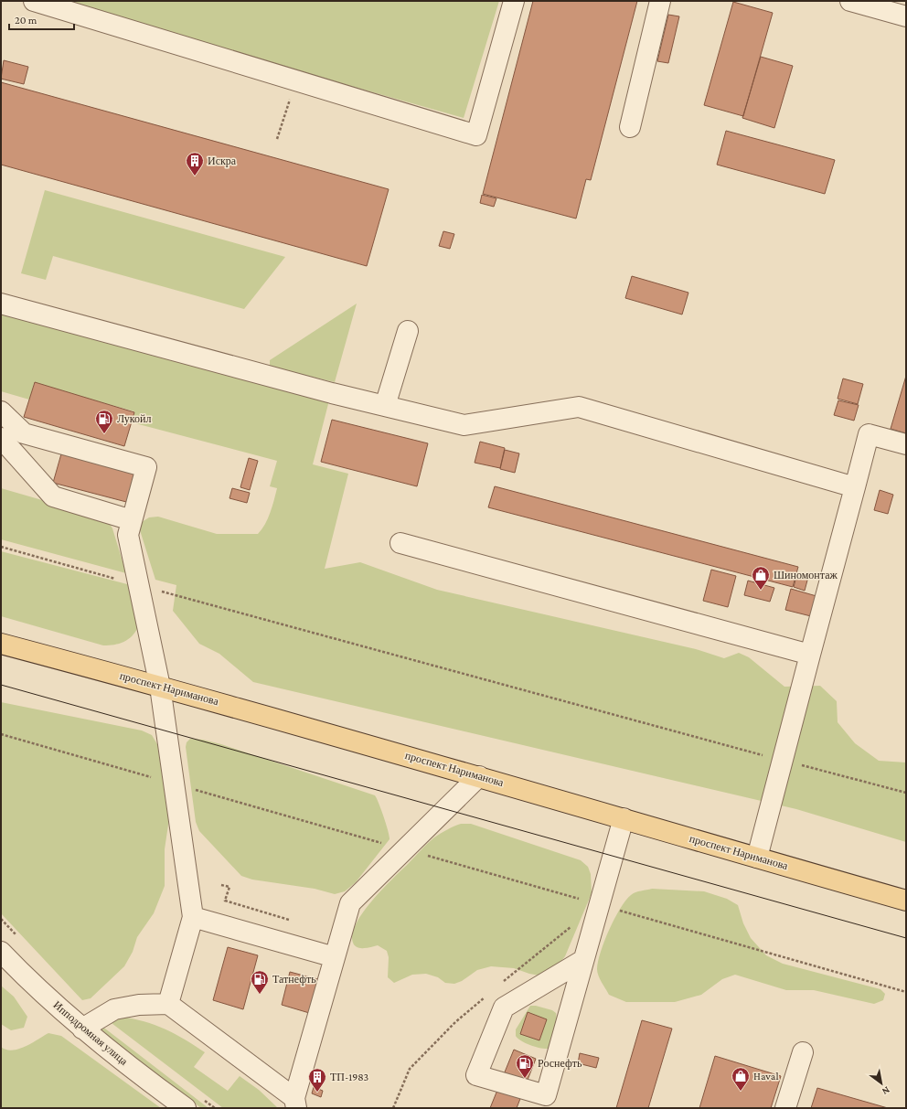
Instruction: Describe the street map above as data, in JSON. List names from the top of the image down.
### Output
{
  "streets": {
    "main road": ["проспект Нариманова"],
    "street": ["Ипподромная улица"]
  },
  "places": {
    "building": ["Искра", "ТП-1983"],
    "fuel station": ["Лукойл", "Татнефть", "Роснефть"],
    "shop": ["Шиномонтаж", "Haval"]
  },
  "scale_bar": "20 m",
  "north": "bottom right"
}
